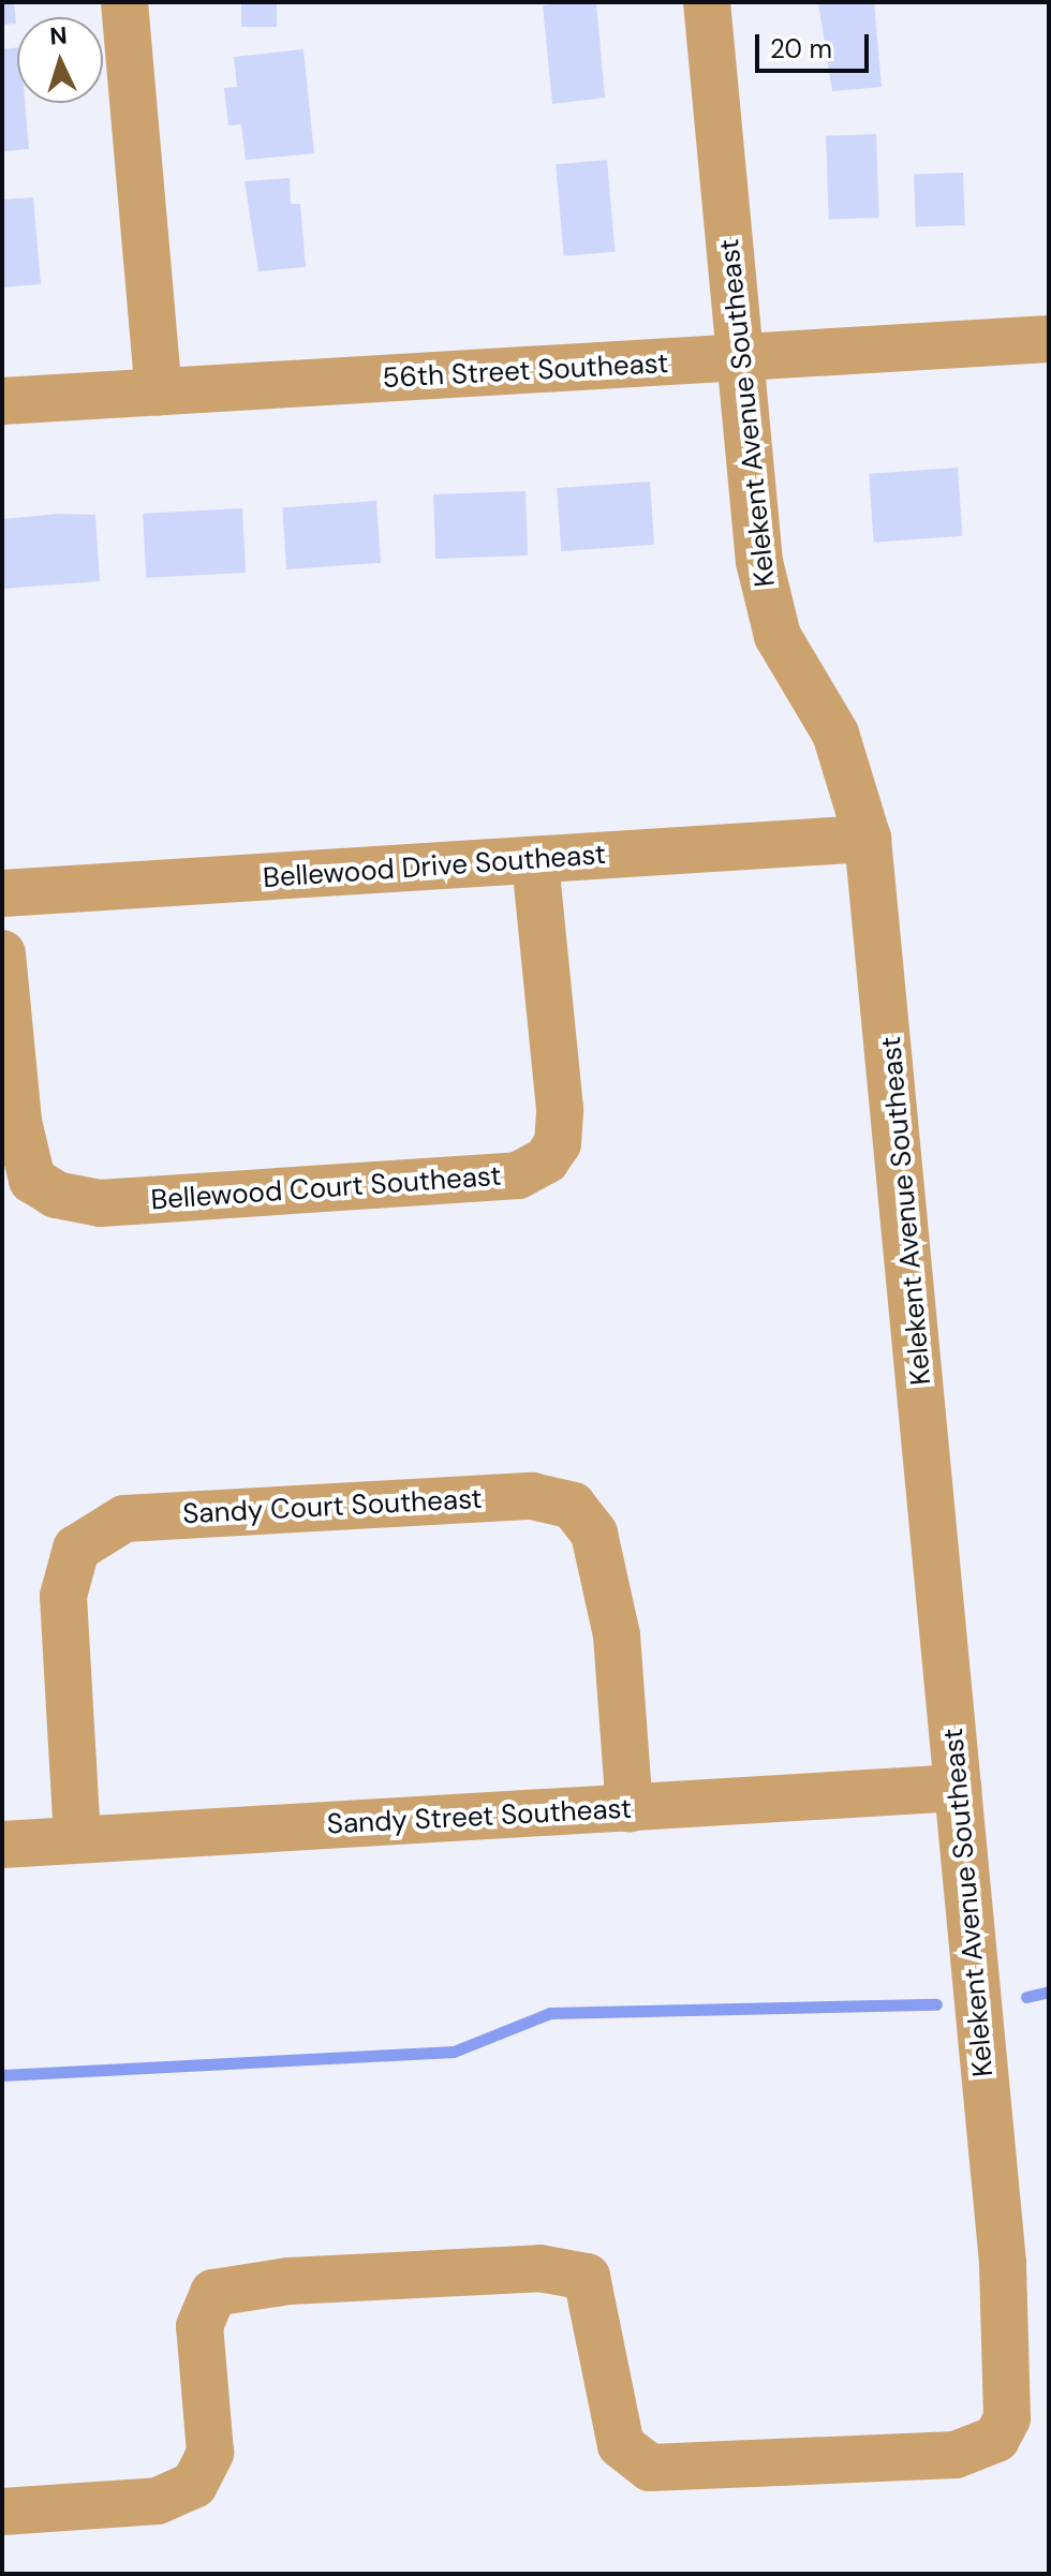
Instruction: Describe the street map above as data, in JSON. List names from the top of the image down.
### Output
{
  "streets": {
    "street": [
      "56th Street Southeast",
      "Kelekent Avenue Southeast",
      "Bellewood Drive Southeast",
      "Bellewood Court Southeast",
      "Sandy Court Southeast",
      "Sandy Street Southeast"
    ]
  },
  "crossings": [
    ["56th Street Southeast", "Kelekent Avenue Southeast"],
    ["Kelekent Avenue Southeast", "Bellewood Drive Southeast"],
    ["Kelekent Avenue Southeast", "Sandy Street Southeast"],
    ["Bellewood Drive Southeast", "Bellewood Court Southeast"],
    ["Sandy Court Southeast", "Sandy Street Southeast"]
  ],
  "scale_bar": "20 m",
  "north": "top"
}
